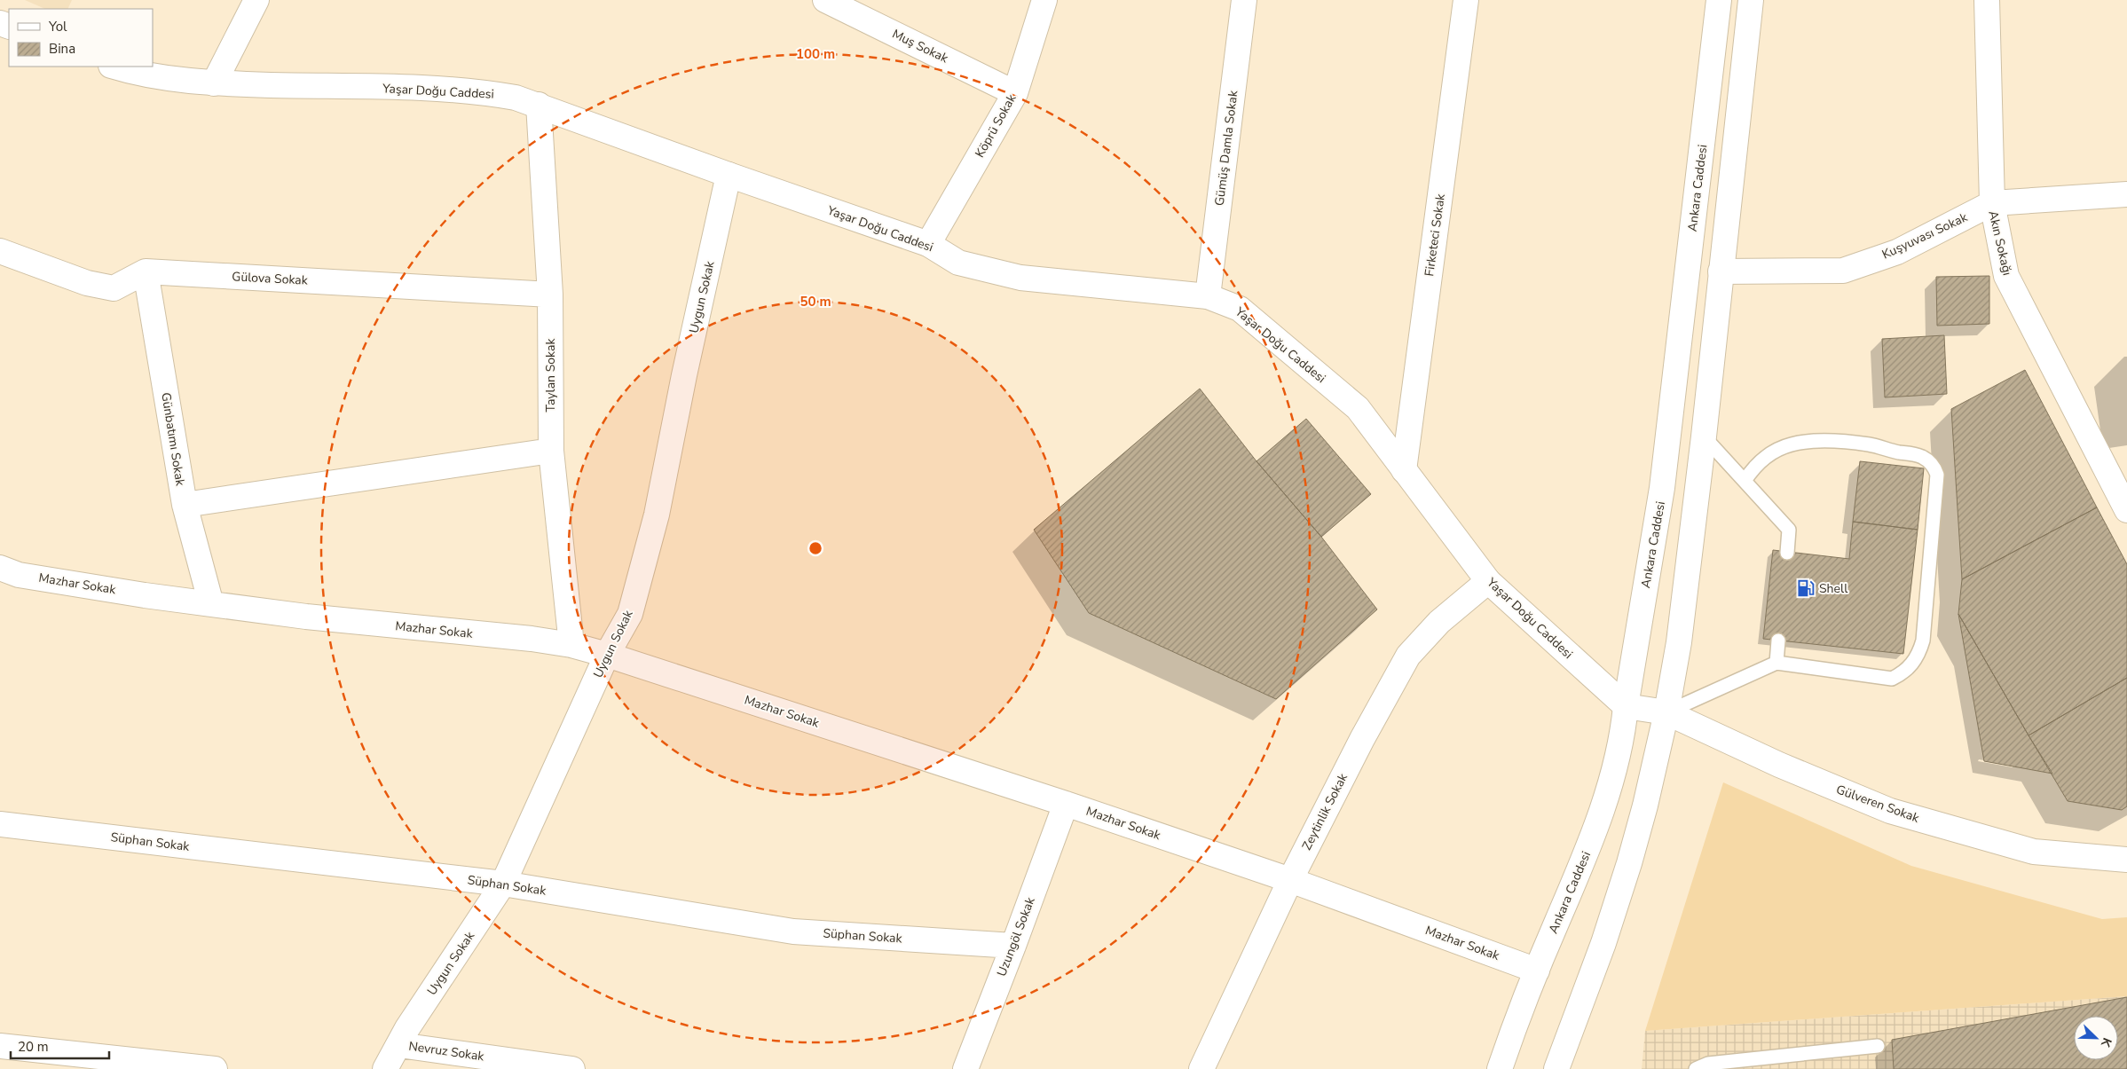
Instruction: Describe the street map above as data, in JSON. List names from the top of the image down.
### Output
{
  "streets": {
    "street": [
      "Muş Sokak",
      "Yaşar Doğu Caddesi",
      "Köprü Sokak",
      "Gümüş Damla Sokak",
      "Ankara Caddesi",
      "Firketeci Sokak",
      "Kuşyuvası Sokak",
      "Akın Sokağı",
      "Gülova Sokak",
      "Uygun Sokak",
      "Taylan Sokak",
      "Günbatımı Sokak",
      "Mazhar Sokak",
      "Gülveren Sokak",
      "Zeytinlik Sokak",
      "Süphan Sokak",
      "Uzungöl Sokak",
      "Nevruz Sokak"
    ]
  },
  "crossings": [
    ["Muş Sokak", "Köprü Sokak"],
    ["Yaşar Doğu Caddesi", "Köprü Sokak"],
    ["Yaşar Doğu Caddesi", "Gümüş Damla Sokak"],
    ["Yaşar Doğu Caddesi", "Ankara Caddesi"],
    ["Yaşar Doğu Caddesi", "Firketeci Sokak"],
    ["Yaşar Doğu Caddesi", "Uygun Sokak"],
    ["Yaşar Doğu Caddesi", "Taylan Sokak"],
    ["Yaşar Doğu Caddesi", "Gülveren Sokak"],
    ["Yaşar Doğu Caddesi", "Zeytinlik Sokak"],
    ["Ankara Caddesi", "Mazhar Sokak"],
    ["Ankara Caddesi", "Gülveren Sokak"],
    ["Kuşyuvası Sokak", "Akın Sokağı"],
    ["Gülova Sokak", "Taylan Sokak"],
    ["Gülova Sokak", "Günbatımı Sokak"],
    ["Uygun Sokak", "Mazhar Sokak"],
    ["Uygun Sokak", "Süphan Sokak"],
    ["Uygun Sokak", "Nevruz Sokak"],
    ["Taylan Sokak", "Mazhar Sokak"],
    ["Günbatımı Sokak", "Mazhar Sokak"],
    ["Mazhar Sokak", "Zeytinlik Sokak"],
    ["Mazhar Sokak", "Uzungöl Sokak"],
    ["Süphan Sokak", "Uzungöl Sokak"]
  ],
  "places": {
    "fuel station": ["Shell"]
  },
  "legend": ["Yol", "Bina"],
  "scale_bar": "20 m",
  "north": "bottom right",
  "rings": ["100 m", "50 m"]
}
